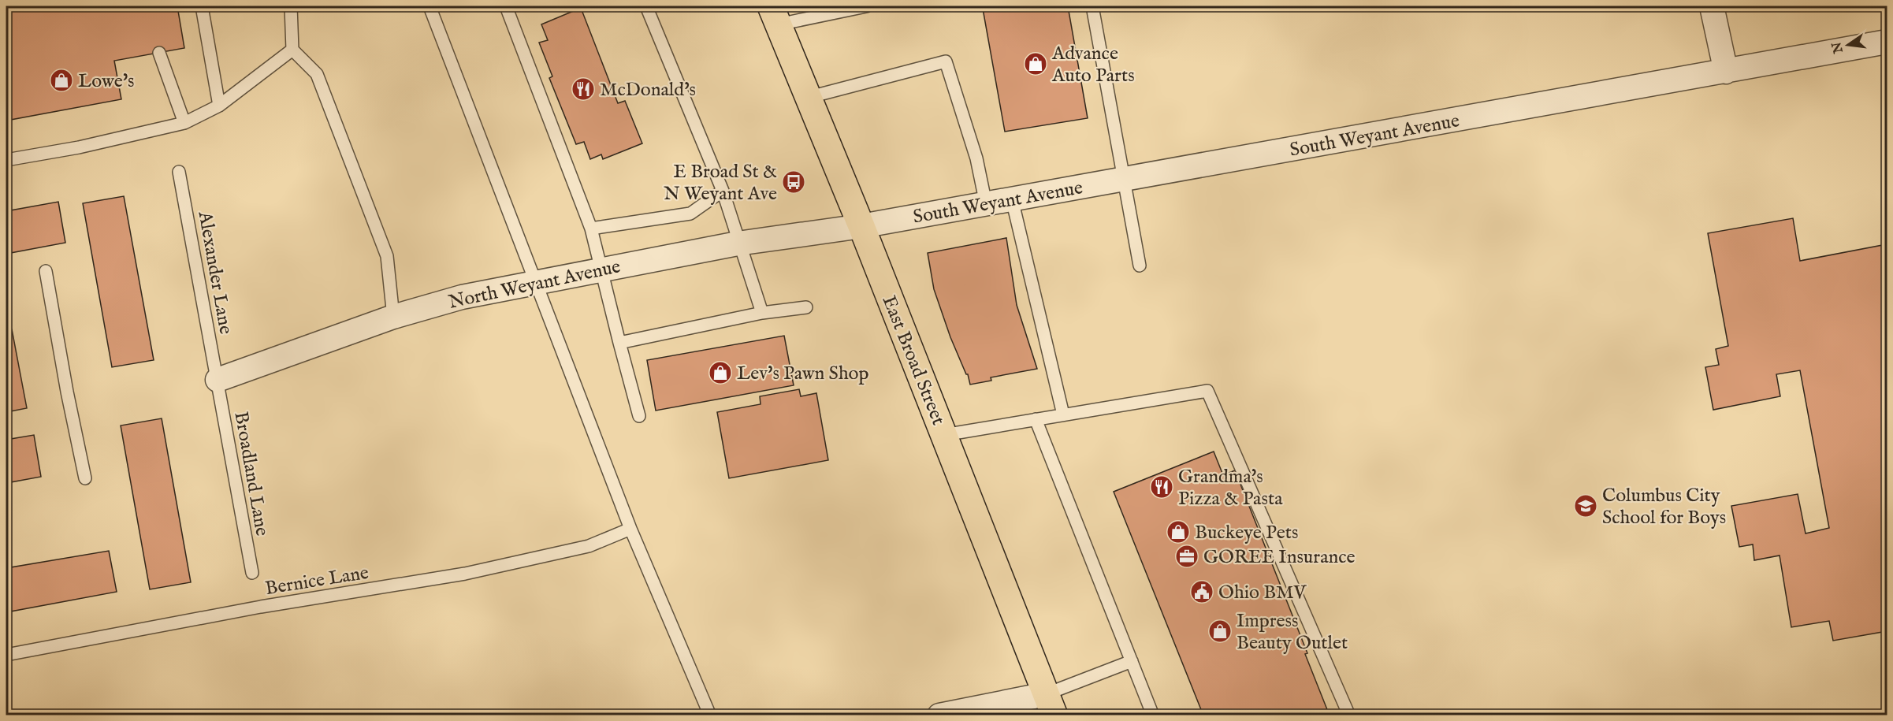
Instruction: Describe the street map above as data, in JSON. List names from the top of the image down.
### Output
{
  "streets": {
    "main road": ["East Broad Street"],
    "street": ["South Weyant Avenue", "North Weyant Avenue"],
    "lane": ["Alexander Lane", "Broadland Lane", "Bernice Lane"]
  },
  "crossings": [
    ["South Weyant Avenue", "North Weyant Avenue"],
    ["South Weyant Avenue", "East Broad Street"],
    ["Alexander Lane", "North Weyant Avenue"],
    ["Alexander Lane", "Broadland Lane"],
    ["North Weyant Avenue", "East Broad Street"],
    ["North Weyant Avenue", "Broadland Lane"]
  ],
  "places": {
    "shop": [
      "Advance Auto Parts",
      "Lowe's",
      "Lev's Pawn Shop",
      "Buckeye Pets",
      "Impress Beauty Outlet"
    ],
    "restaurant": ["McDonald's", "Grandma's Pizza & Pasta"],
    "bus stop": ["E Broad St & N Weyant Ave"],
    "school or university": ["Columbus City School for Boys"],
    "office": ["GOREE Insurance"],
    "public building": ["Ohio BMV"]
  },
  "north": "left"
}
